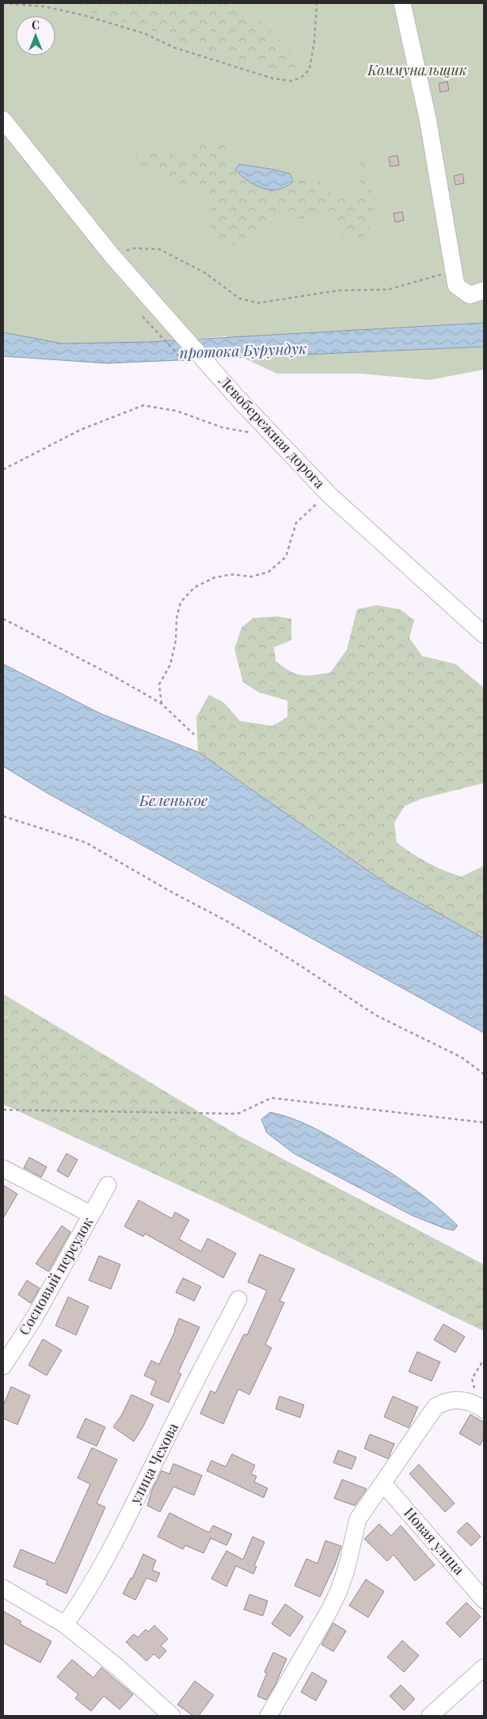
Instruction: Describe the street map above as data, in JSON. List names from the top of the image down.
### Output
{
  "streets": {
    "street": [
      "Левобережная дорога",
      "Сосновый переулок",
      "улица Чехова",
      "Новая улица"
    ]
  },
  "water": ["протока Бурундук", "Беленькое"],
  "parks": ["Коммунальщик"],
  "north": "top"
}
